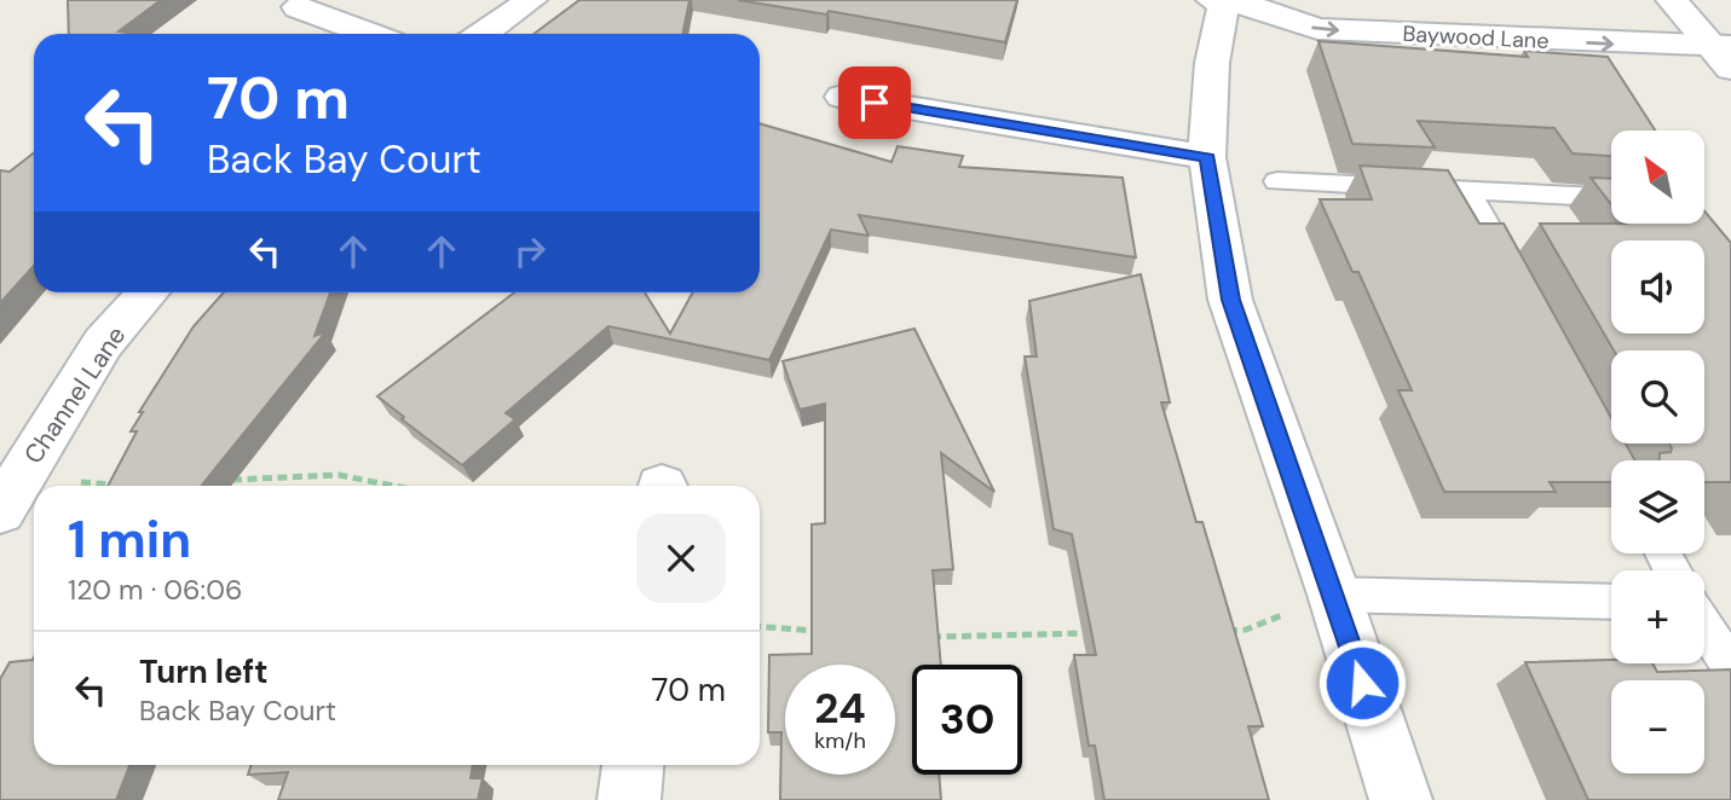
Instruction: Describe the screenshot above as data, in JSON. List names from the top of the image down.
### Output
{
  "streets": {
    "street": ["Baywood Lane", "Channel Lane"]
  },
  "one_way": ["Baywood Lane"],
  "north": "top left",
  "page": {
    "turn": ["70 m", "Back Bay Court"],
    "map_buttons": ["+", "−"],
    "heading": ["1 min", "120 m · 06:06"],
    "list": [
      {
        "name": "Turn left",
        "note": "Back Bay Court",
        "value": "70 m"
      }
    ],
    "speed": "24 km/h",
    "limit": "30"
  }
}
